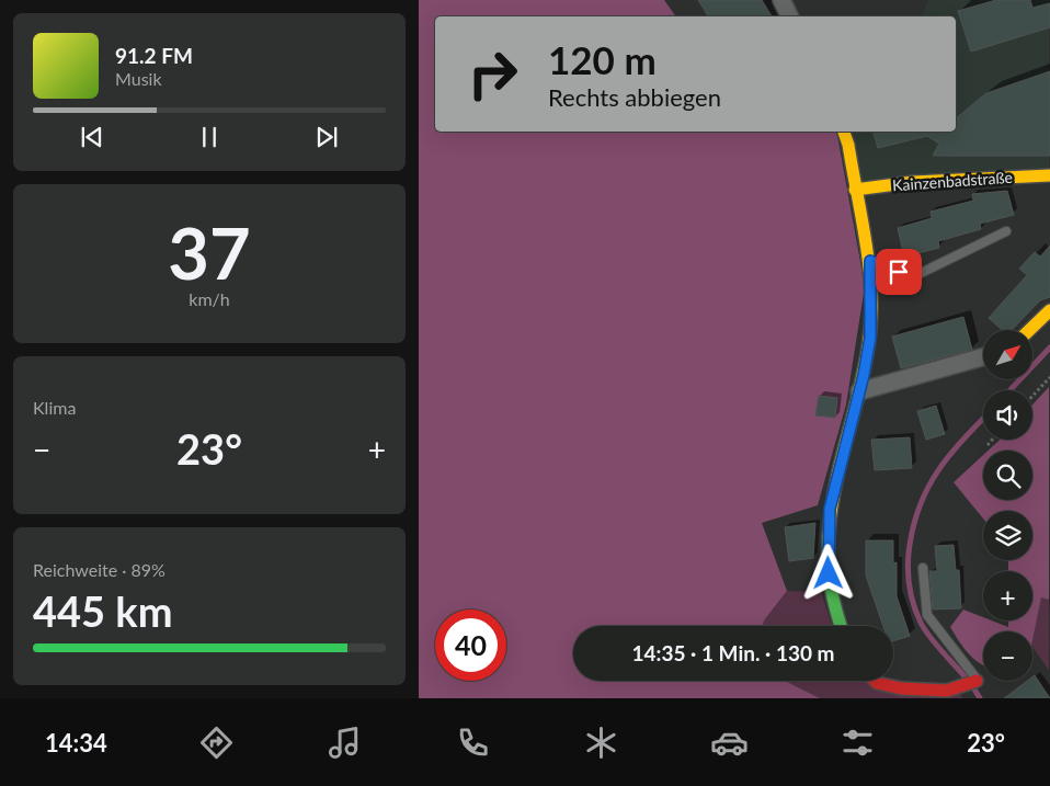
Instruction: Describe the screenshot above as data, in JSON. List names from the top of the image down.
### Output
{
  "streets": {
    "street": ["Kainzenbadstraße"]
  },
  "north": "top right",
  "page": {
    "turn": ["120 m", "Rechts abbiegen"],
    "song": ["91.2 FM", "Musik"],
    "tile": [
      ["37", "km/h"],
      "Klima",
      ["Reichweite · 89%", "445 km"]
    ],
    "map_buttons": ["+", "−"],
    "heat": ["−", "23°", "+"],
    "limit": "40",
    "trip": "14:35 · 1 Min. · 130 m",
    "tabs": ["14:34", "23°"]
  }
}
